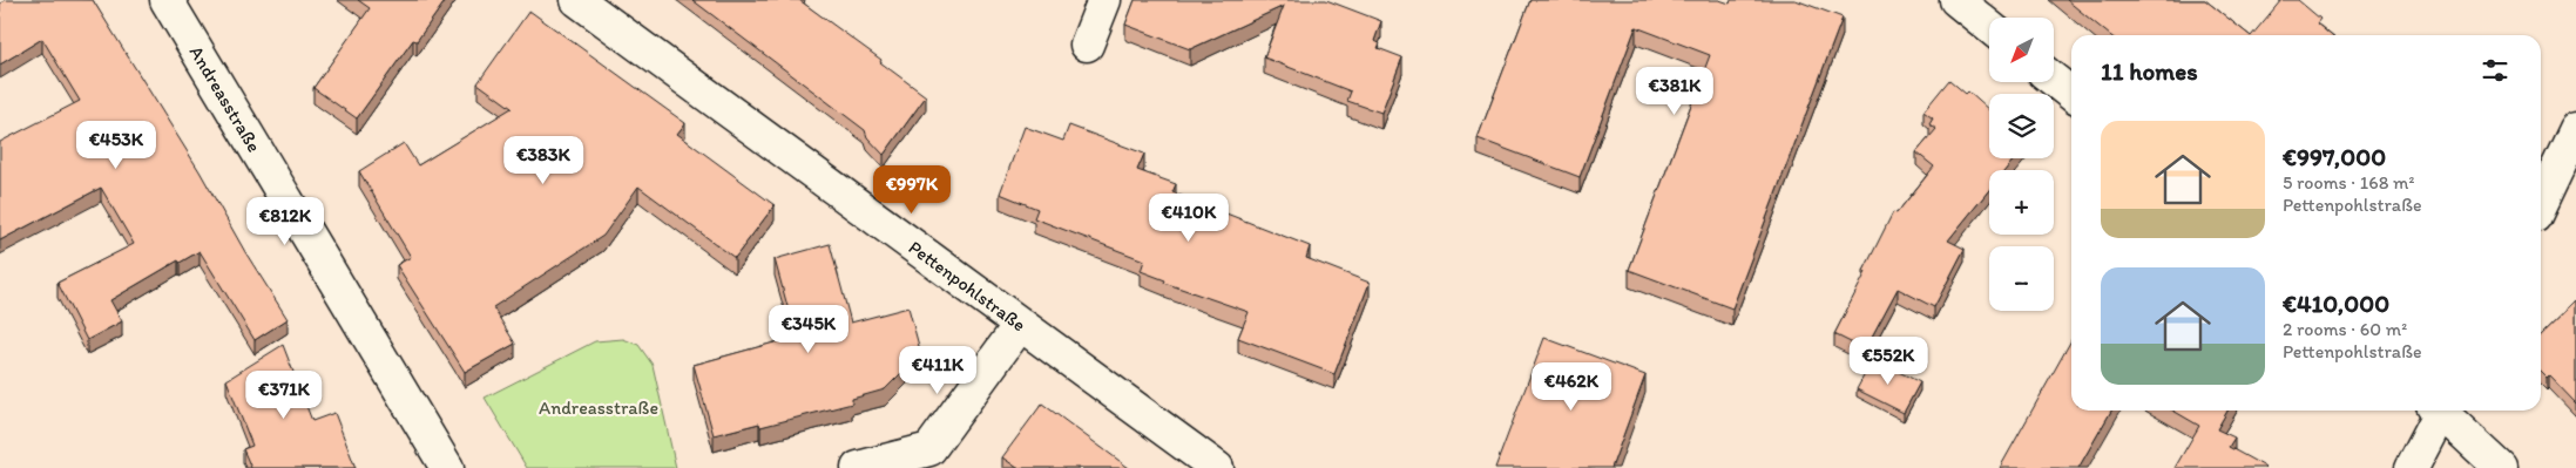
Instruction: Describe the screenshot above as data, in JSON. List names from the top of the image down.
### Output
{
  "streets": {
    "street": ["Andreasstraße", "Pettenpohlstraße"]
  },
  "parks": ["Andreasstraße"],
  "north": "bottom left",
  "page": {
    "map_buttons": ["+", "−"],
    "heading": "11 homes",
    "price": [
      "€381K",
      "€453K",
      "€383K",
      "€997K",
      "€410K",
      "€812K",
      "€345K",
      "€552K",
      "€411K",
      "€462K",
      "€371K"
    ],
    "list": [
      {
        "name": "€997,000",
        "note": "5 rooms · 168 m² · Pettenpohlstraße"
      },
      {
        "name": "€410,000",
        "note": "2 rooms · 60 m² · Pettenpohlstraße"
      }
    ]
  }
}
